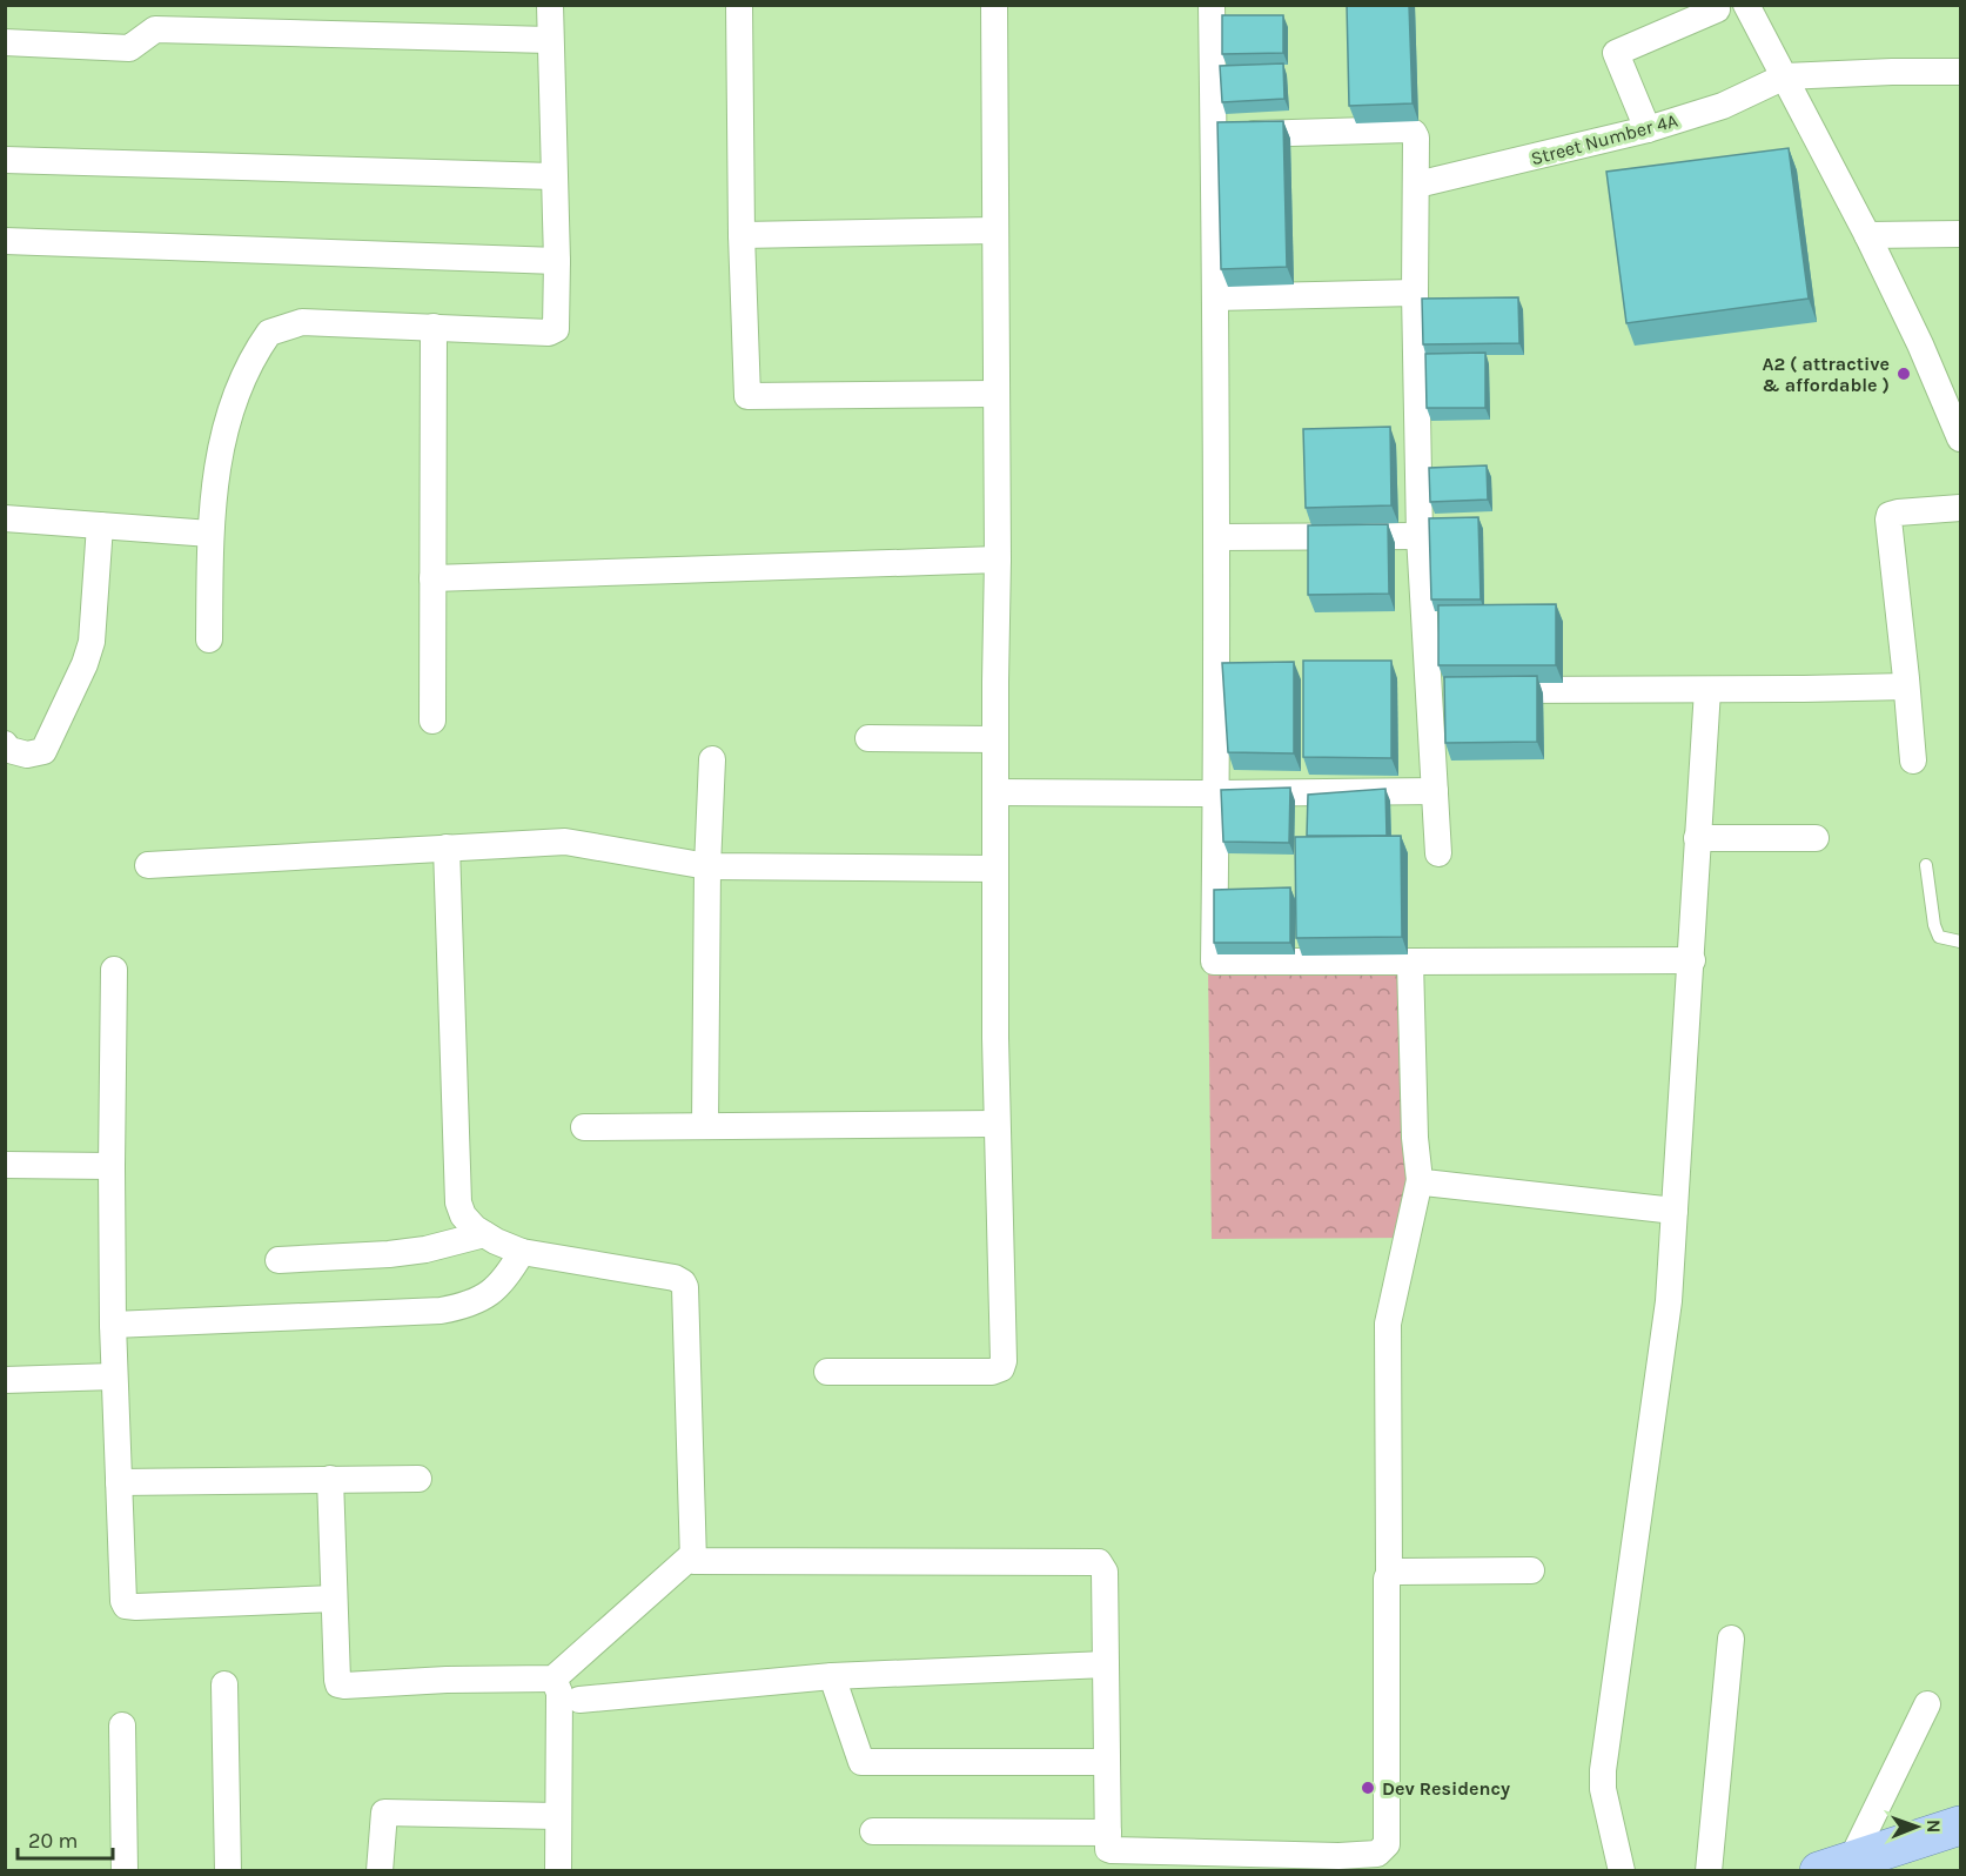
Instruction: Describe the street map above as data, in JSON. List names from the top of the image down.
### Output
{
  "streets": {
    "street": ["Street Number 4A"]
  },
  "places": ["A2 ( attractive & affordable )", "Dev Residency"],
  "scale_bar": "20 m",
  "north": "right"
}
